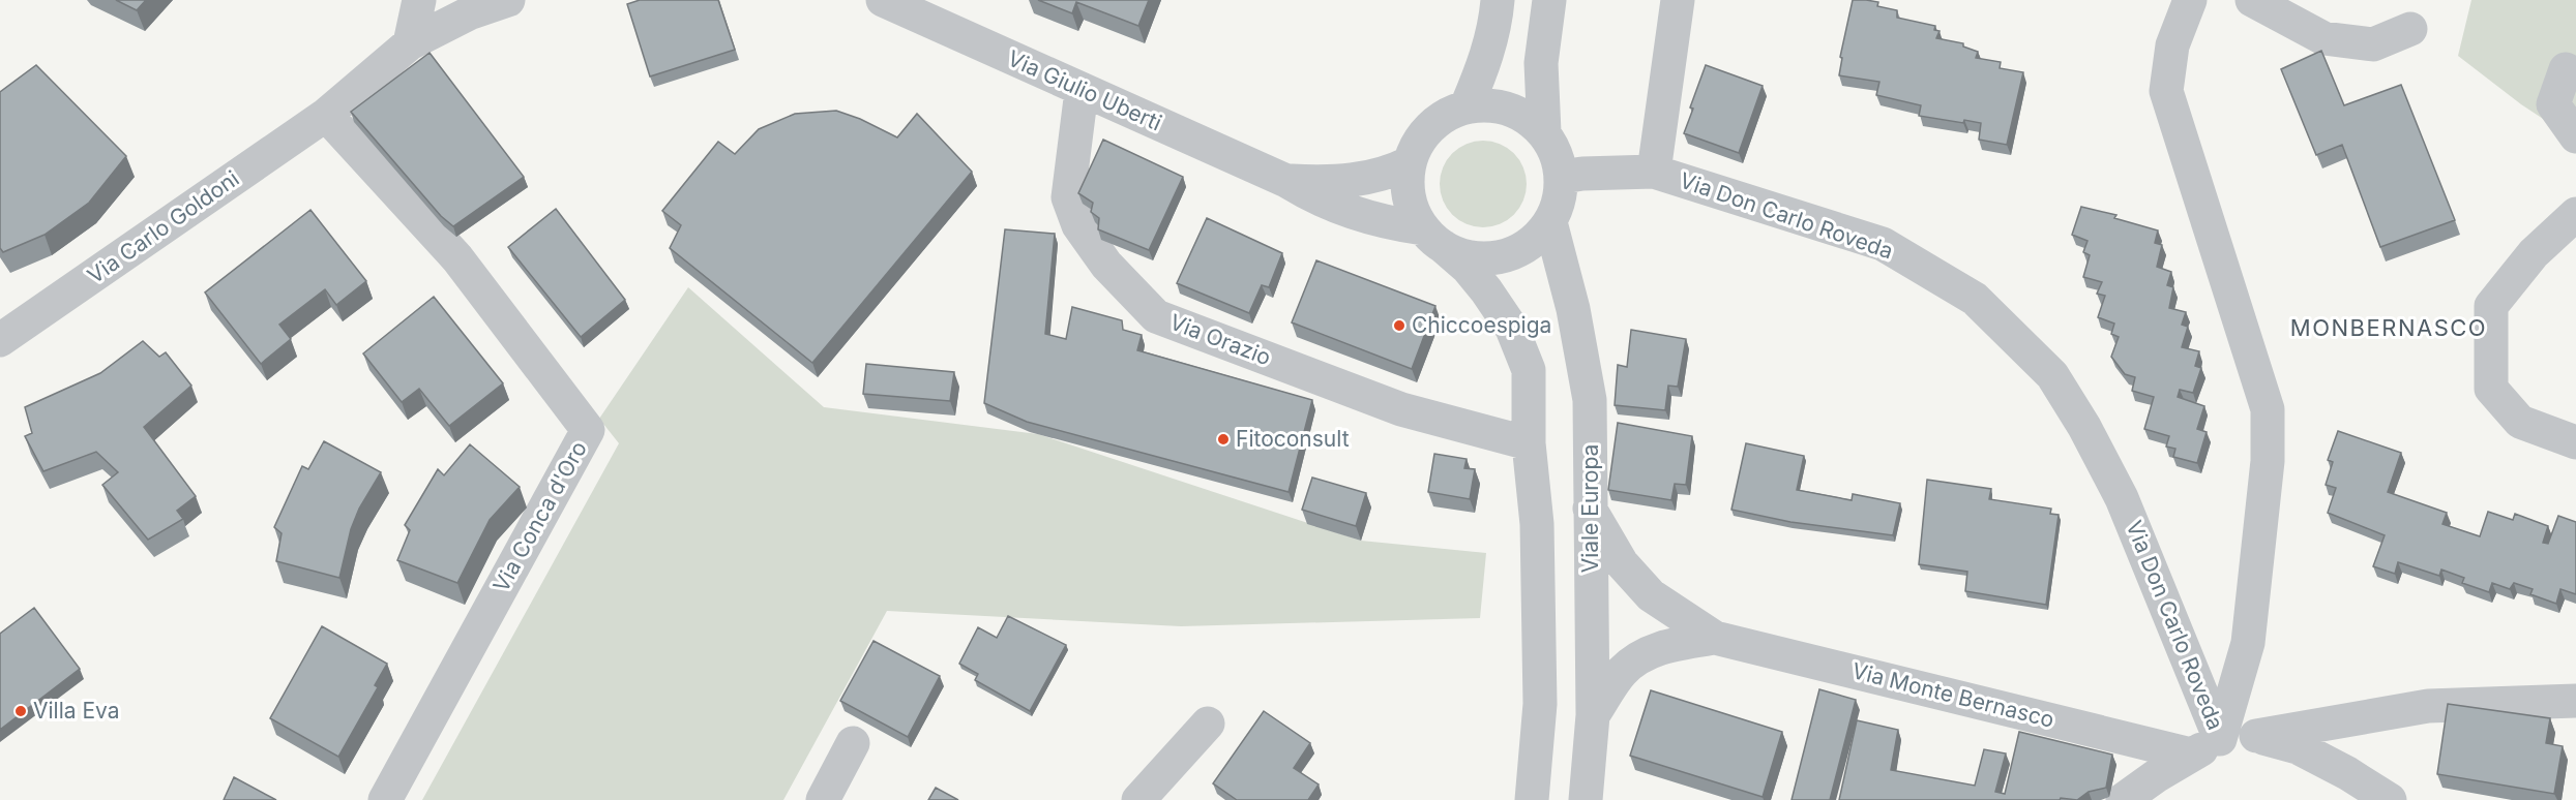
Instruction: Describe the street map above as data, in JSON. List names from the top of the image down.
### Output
{
  "streets": {
    "street": [
      "Via Giulio Uberti",
      "Via Don Carlo Roveda",
      "Via Carlo Goldoni",
      "Via Orazio",
      "Viale Europa",
      "Via Conca d'Oro",
      "Via Monte Bernasco"
    ]
  },
  "crossings": [
    ["Via Giulio Uberti", "Via Orazio"],
    ["Via Giulio Uberti", "Viale Europa"],
    ["Via Don Carlo Roveda", "Via Monte Bernasco"],
    ["Via Carlo Goldoni", "Via Conca d'Oro"],
    ["Viale Europa", "Via Monte Bernasco"]
  ],
  "districts": ["MONBERNASCO"],
  "places": ["Chiccoespiga", "Fitoconsult", "Villa Eva"]
}
